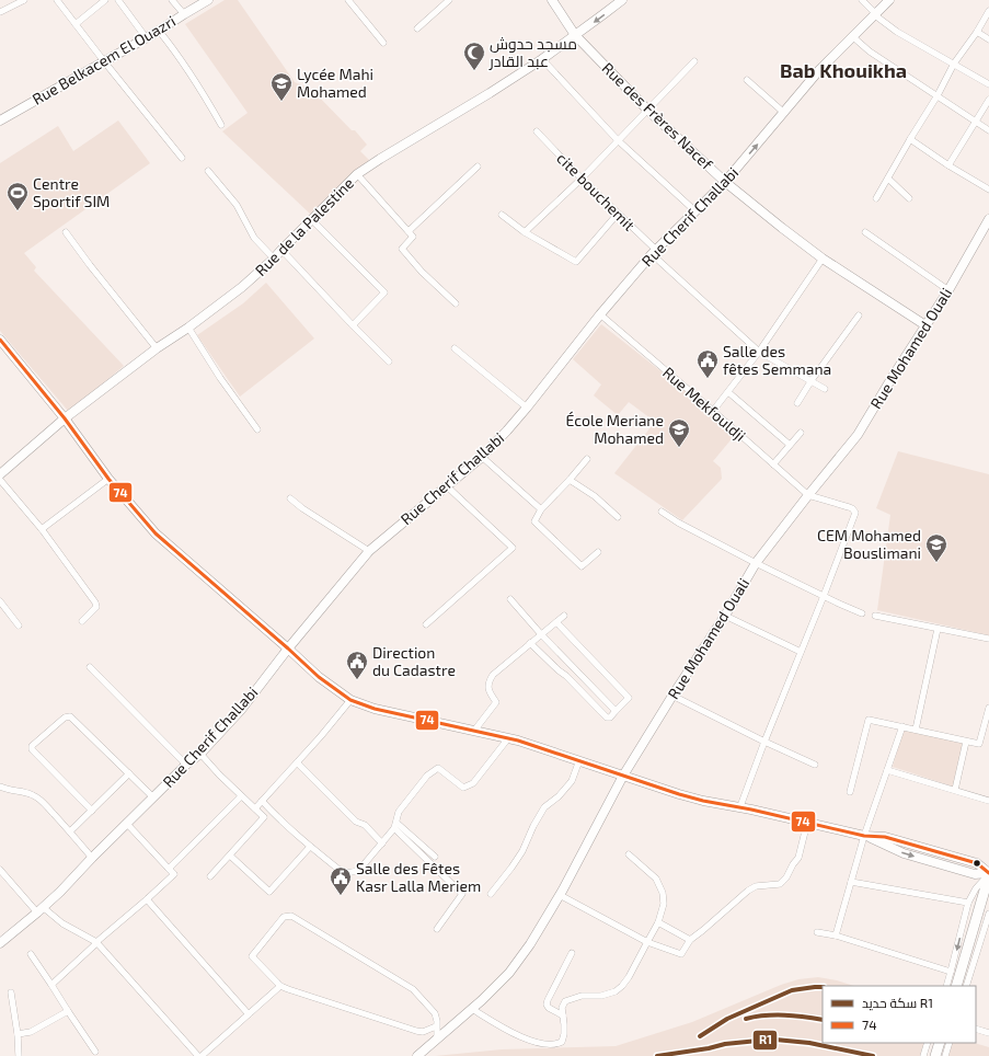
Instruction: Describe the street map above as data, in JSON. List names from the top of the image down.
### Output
{
  "streets": {
    "street": [
      "Rue Belkacem El Ouazri",
      "Rue des Frères Nacef",
      "cite bouchemit",
      "Rue Cherif Challabi",
      "Rue de la Palestine",
      "Rue Mohamed Ouali",
      "Rue Mekfouldji"
    ]
  },
  "crossings": [
    ["Rue des Frères Nacef", "Rue Cherif Challabi"],
    ["Rue des Frères Nacef", "Rue de la Palestine"],
    ["Rue des Frères Nacef", "Rue Mohamed Ouali"],
    ["cite bouchemit", "Rue Cherif Challabi"],
    ["Rue Cherif Challabi", "Rue Mekfouldji"],
    ["Rue Mohamed Ouali", "Rue Mekfouldji"]
  ],
  "districts": ["Bab Khouikha"],
  "places": {
    "mosque": ["مسجد حدوش عبد القادر"],
    "school or university": ["Lycée Mahi Mohamed", "École Meriane Mohamed", "CEM Mohamed Bouslimani"],
    "sports": ["Centre Sportif SIM"],
    "public building": ["Salle des fêtes Semmana", "Direction du Cadastre", "Salle des Fêtes Kasr Lalla Meriem"]
  },
  "lines": ["transit line 74", "rail line R1"],
  "legend": ["سكة حديد R1", "74"]
}
